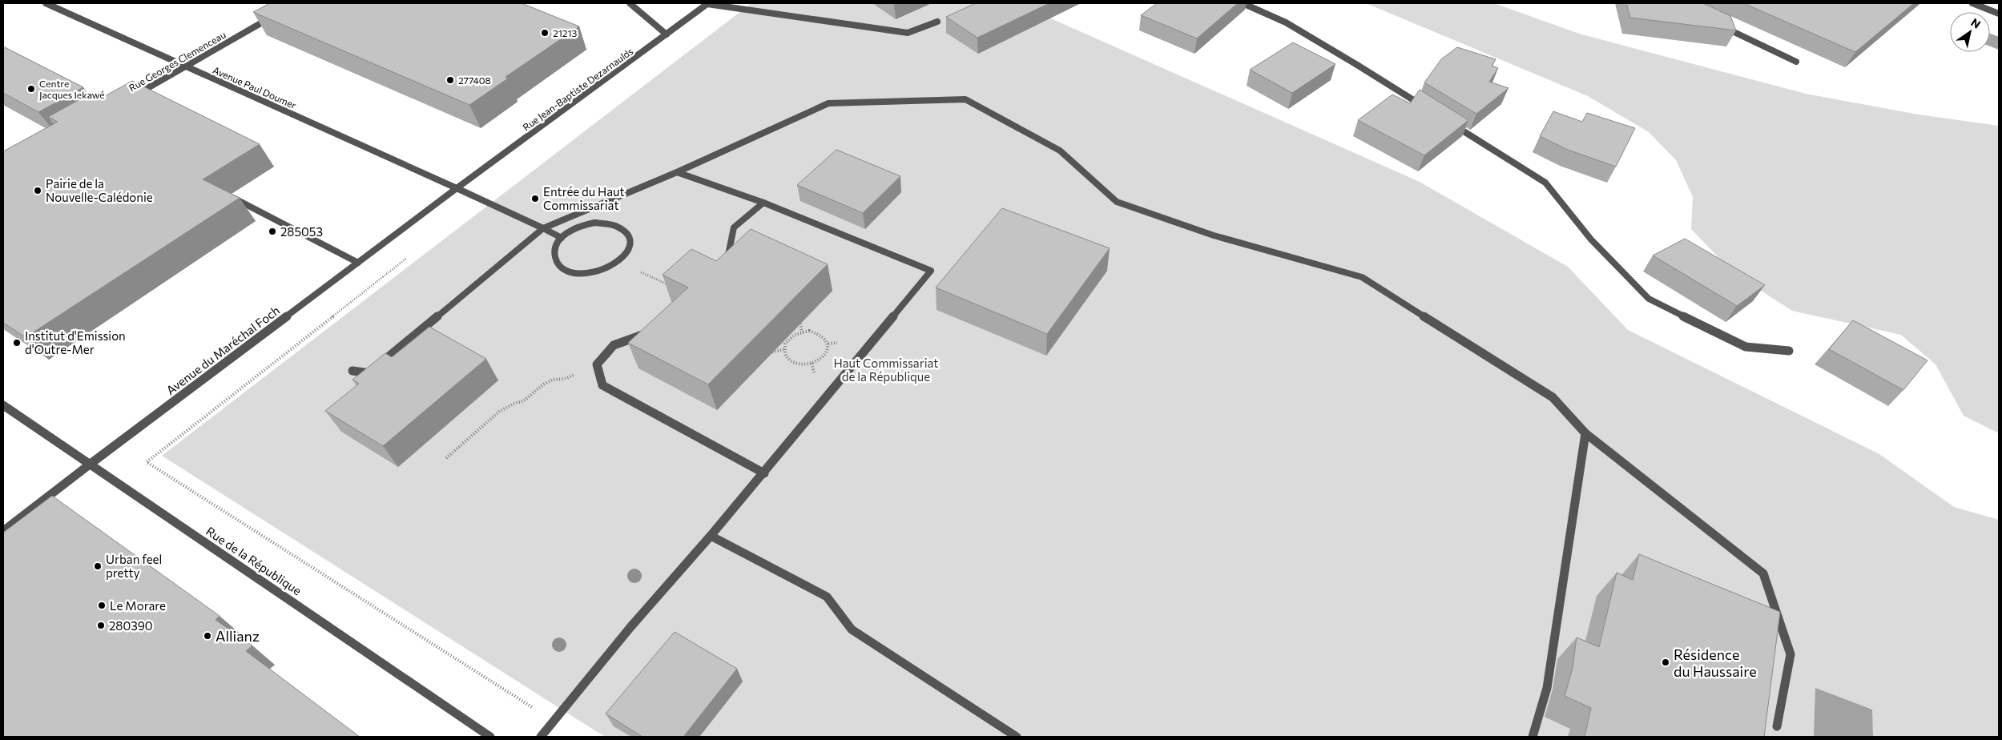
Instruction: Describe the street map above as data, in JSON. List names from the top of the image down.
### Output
{
  "streets": {
    "street": [
      "Rue Georges Clemenceau",
      "Avenue Paul Doumer",
      "Rue Jean-Baptiste Dezarnaulds",
      "Avenue du Maréchal Foch",
      "Rue de la République"
    ]
  },
  "crossings": [
    ["Rue Georges Clemenceau", "Avenue Paul Doumer"],
    ["Avenue Paul Doumer", "Rue Jean-Baptiste Dezarnaulds"],
    ["Avenue Paul Doumer", "Avenue du Maréchal Foch"],
    ["Rue Jean-Baptiste Dezarnaulds", "Avenue du Maréchal Foch"],
    ["Avenue du Maréchal Foch", "Rue de la République"]
  ],
  "parks": ["Haut Commissariat de la République"],
  "places": [
    "21213",
    "277408",
    "Centre Jacques Iekawé",
    "Pairie de la Nouvelle-Calédonie",
    "Entrée du Haut Commissariat",
    "285053",
    "Institut d'Emission d'Outre-Mer",
    "Urban feel pretty",
    "Le Morare",
    "280390",
    "Allianz",
    "Résidence du Haussaire"
  ],
  "north": "top right"
}
